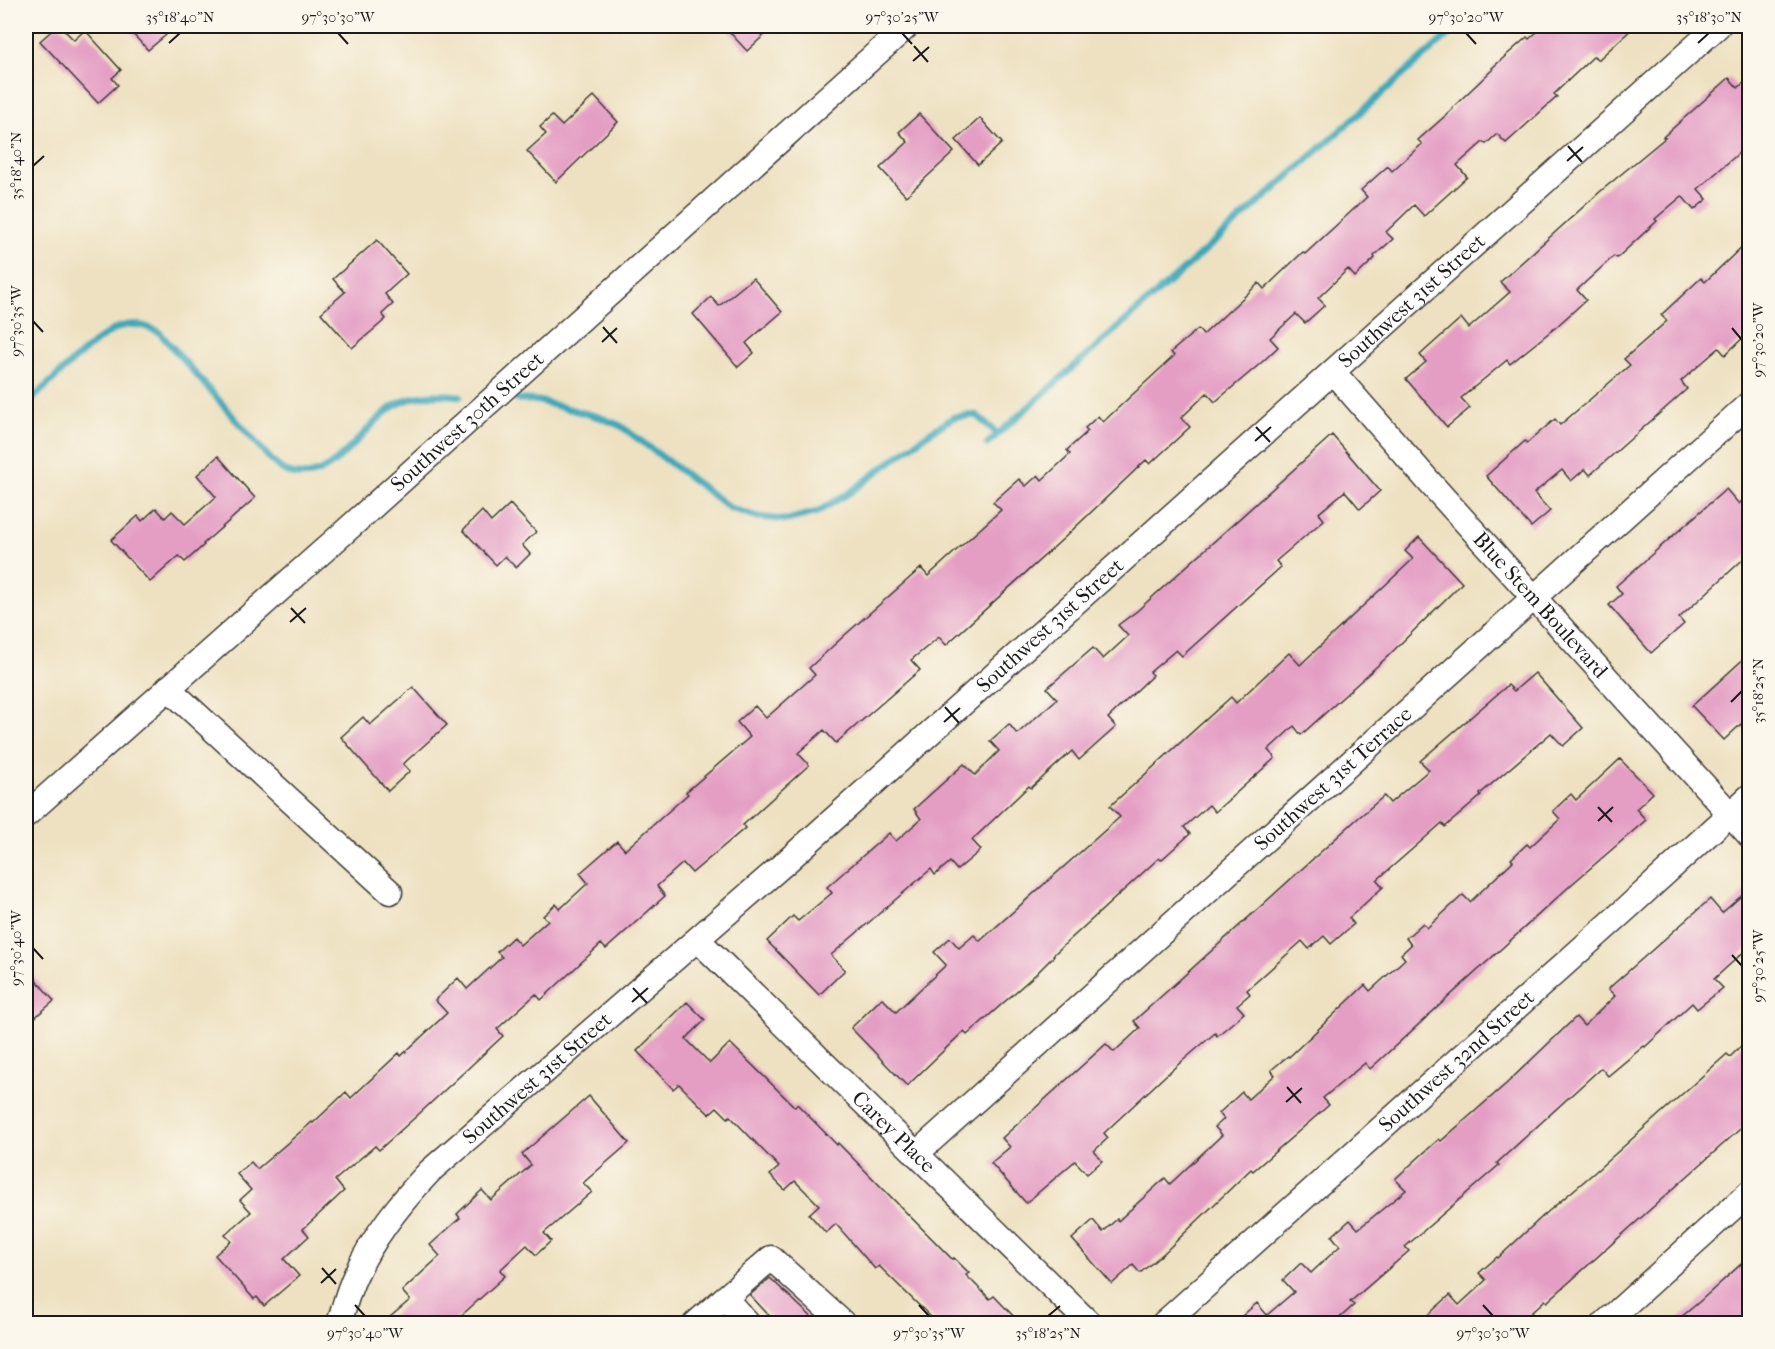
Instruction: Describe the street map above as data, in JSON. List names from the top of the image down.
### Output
{
  "streets": {
    "street": [
      "Southwest 31st Street",
      "Southwest 30th Street",
      "Blue Stem Boulevard",
      "Southwest 31st Terrace",
      "Southwest 32nd Street",
      "Carey Place"
    ]
  },
  "crossings": [
    ["Southwest 31st Street", "Blue Stem Boulevard"],
    ["Southwest 31st Street", "Carey Place"],
    ["Blue Stem Boulevard", "Southwest 31st Terrace"],
    ["Blue Stem Boulevard", "Southwest 32nd Street"],
    ["Southwest 31st Terrace", "Carey Place"]
  ],
  "coordinates": [
    "35°18'40\"N",
    "97°30'30\"W",
    "97°30'25\"W",
    "97°30'20\"W",
    "35°18'30\"N",
    "97°30'35\"W",
    "35°18'25\"N",
    "97°30'40\"W"
  ]
}
